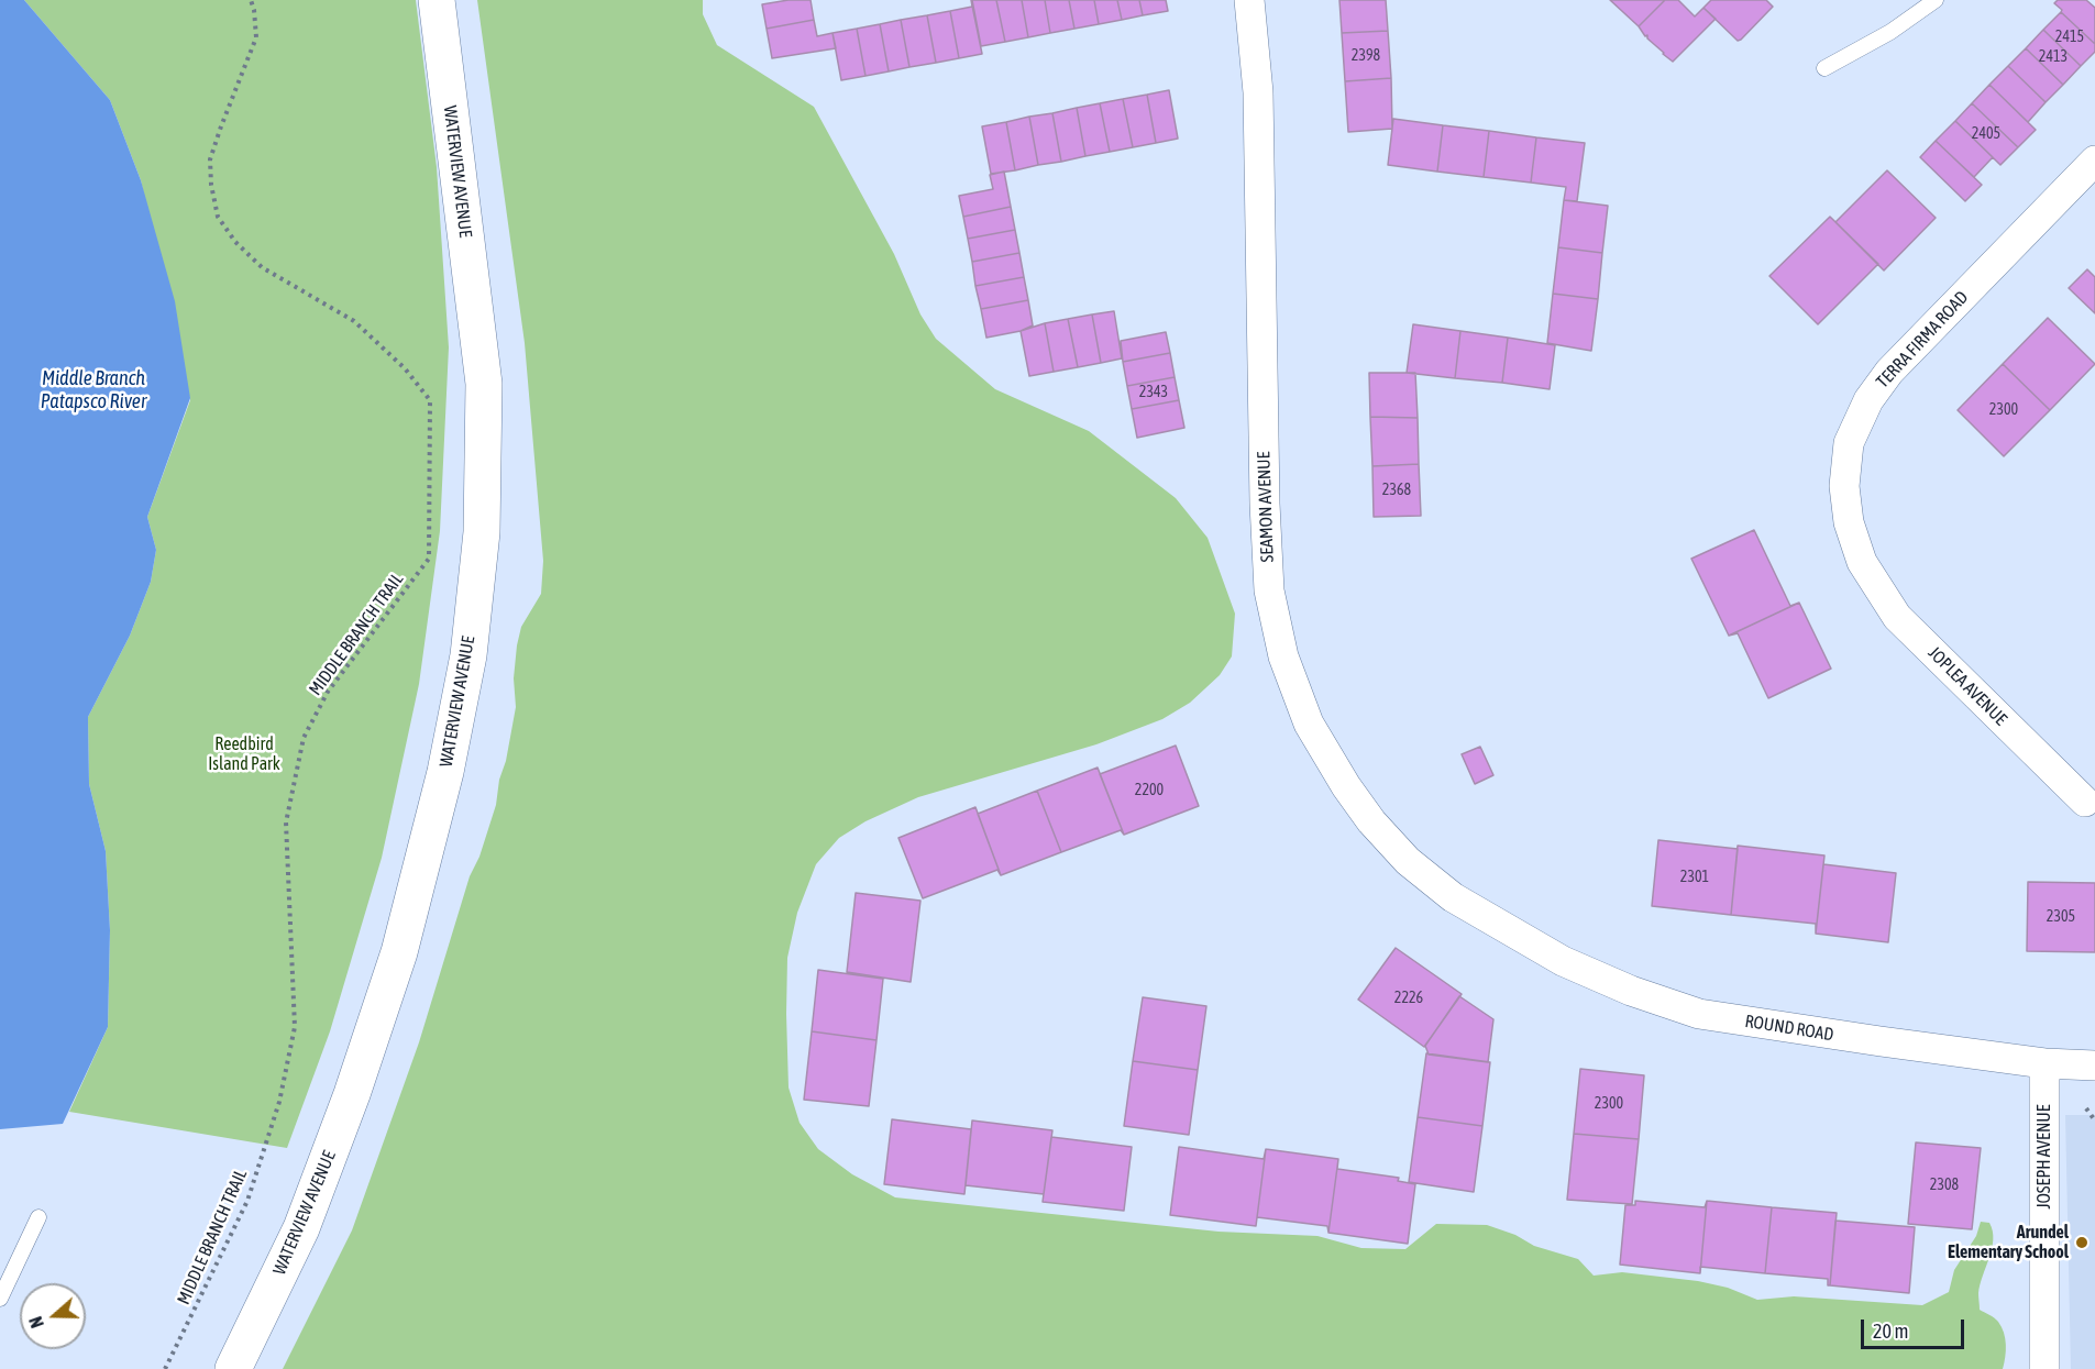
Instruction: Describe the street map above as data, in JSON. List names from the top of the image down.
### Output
{
  "streets": {
    "main road": ["WATERVIEW AVENUE"],
    "street": [
      "TERRA FIRMA ROAD",
      "SEAMON AVENUE",
      "JOPLEA AVENUE",
      "ROUND ROAD",
      "JOSEPH AVENUE"
    ],
    "path": ["MIDDLE BRANCH TRAIL"]
  },
  "crossings": [
    ["TERRA FIRMA ROAD", "JOPLEA AVENUE"],
    ["SEAMON AVENUE", "ROUND ROAD"],
    ["ROUND ROAD", "JOSEPH AVENUE"]
  ],
  "water": ["Middle Branch Patapsco River"],
  "parks": ["Reedbird Island Park"],
  "places": ["Arundel Elementary School"],
  "house_numbers": [
    "2415",
    "2398",
    "2413",
    "2405",
    "2343",
    "2300",
    "2368",
    "2200",
    "2301",
    "2305",
    "2226",
    "2300",
    "2308"
  ],
  "scale_bar": "20 m",
  "north": "left"
}
